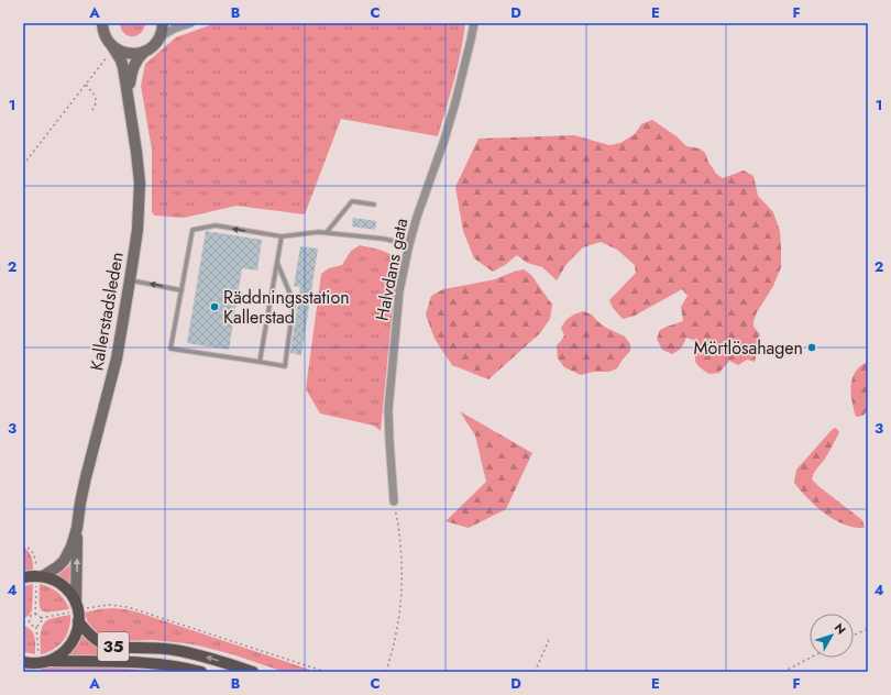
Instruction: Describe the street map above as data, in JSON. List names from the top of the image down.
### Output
{
  "streets": {
    "main road": ["Kallerstadsleden", "35"],
    "street": ["Halvdans gata"]
  },
  "crossings": [
    ["Kallerstadsleden", "35"]
  ],
  "places": ["Räddningsstation Kallerstad", "Mörtlösahagen"],
  "north": "top right",
  "grid": {
    "columns": [
      "A",
      "B",
      "C",
      "D",
      "E",
      "F"
    ],
    "rows": [
      "1",
      "2",
      "3",
      "4"
    ]
  }
}
